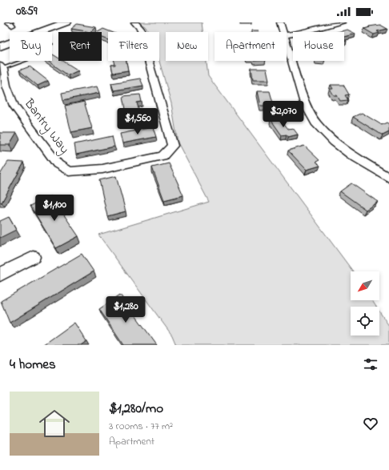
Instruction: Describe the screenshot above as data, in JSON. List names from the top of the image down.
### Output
{
  "streets": {
    "street": ["Bantry Way"]
  },
  "north": "bottom left",
  "page": {
    "status": "08:59",
    "chip": [
      "Buy",
      "Rent",
      "Filters",
      "New",
      "Apartment",
      "House"
    ],
    "price": [
      "$2,070",
      "$1,560",
      "$1,100",
      "$1,280"
    ],
    "heading": "4 homes",
    "list": [
      {
        "name": "$1,280/mo",
        "note": "3 rooms · 77 m² · Apartment"
      }
    ]
  }
}
